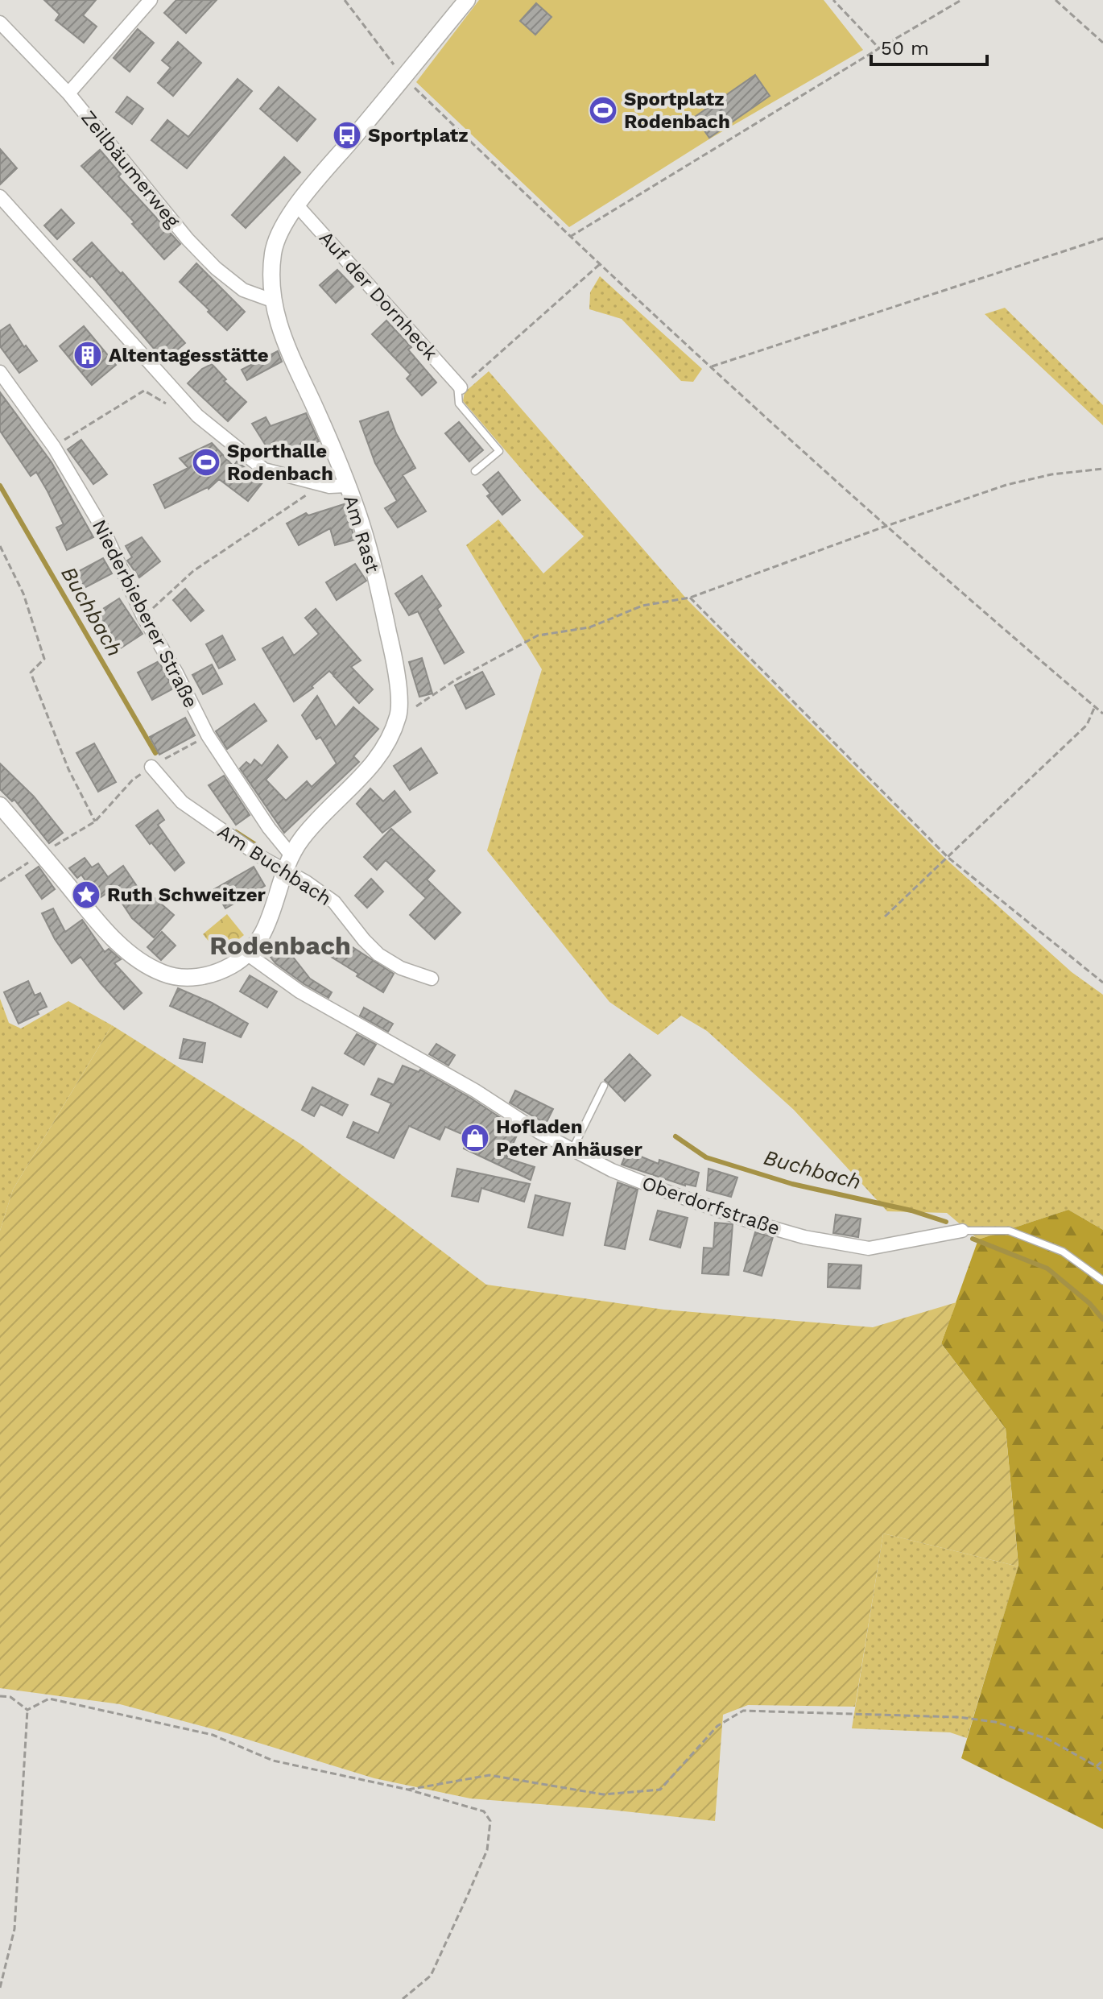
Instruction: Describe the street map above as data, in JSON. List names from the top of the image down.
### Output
{
  "streets": {
    "street": [
      "Zeilbäumerweg",
      "Auf der Dornheck",
      "Am Rast",
      "Niederbieberer Straße",
      "Am Buchbach",
      "Oberdorfstraße"
    ]
  },
  "crossings": [
    ["Zeilbäumerweg", "Am Rast"],
    ["Auf der Dornheck", "Am Rast"],
    ["Am Rast", "Niederbieberer Straße"],
    ["Am Rast", "Am Buchbach"],
    ["Am Rast", "Oberdorfstraße"]
  ],
  "districts": ["Rodenbach"],
  "water": ["Buchbach"],
  "places": {
    "sports": ["Sportplatz Rodenbach", "Sporthalle Rodenbach"],
    "bus stop": ["Sportplatz"],
    "building": ["Altentagesstätte"],
    "place": ["Ruth Schweitzer"],
    "shop": ["Hofladen Peter Anhäuser"]
  },
  "scale_bar": "50 m"
}
